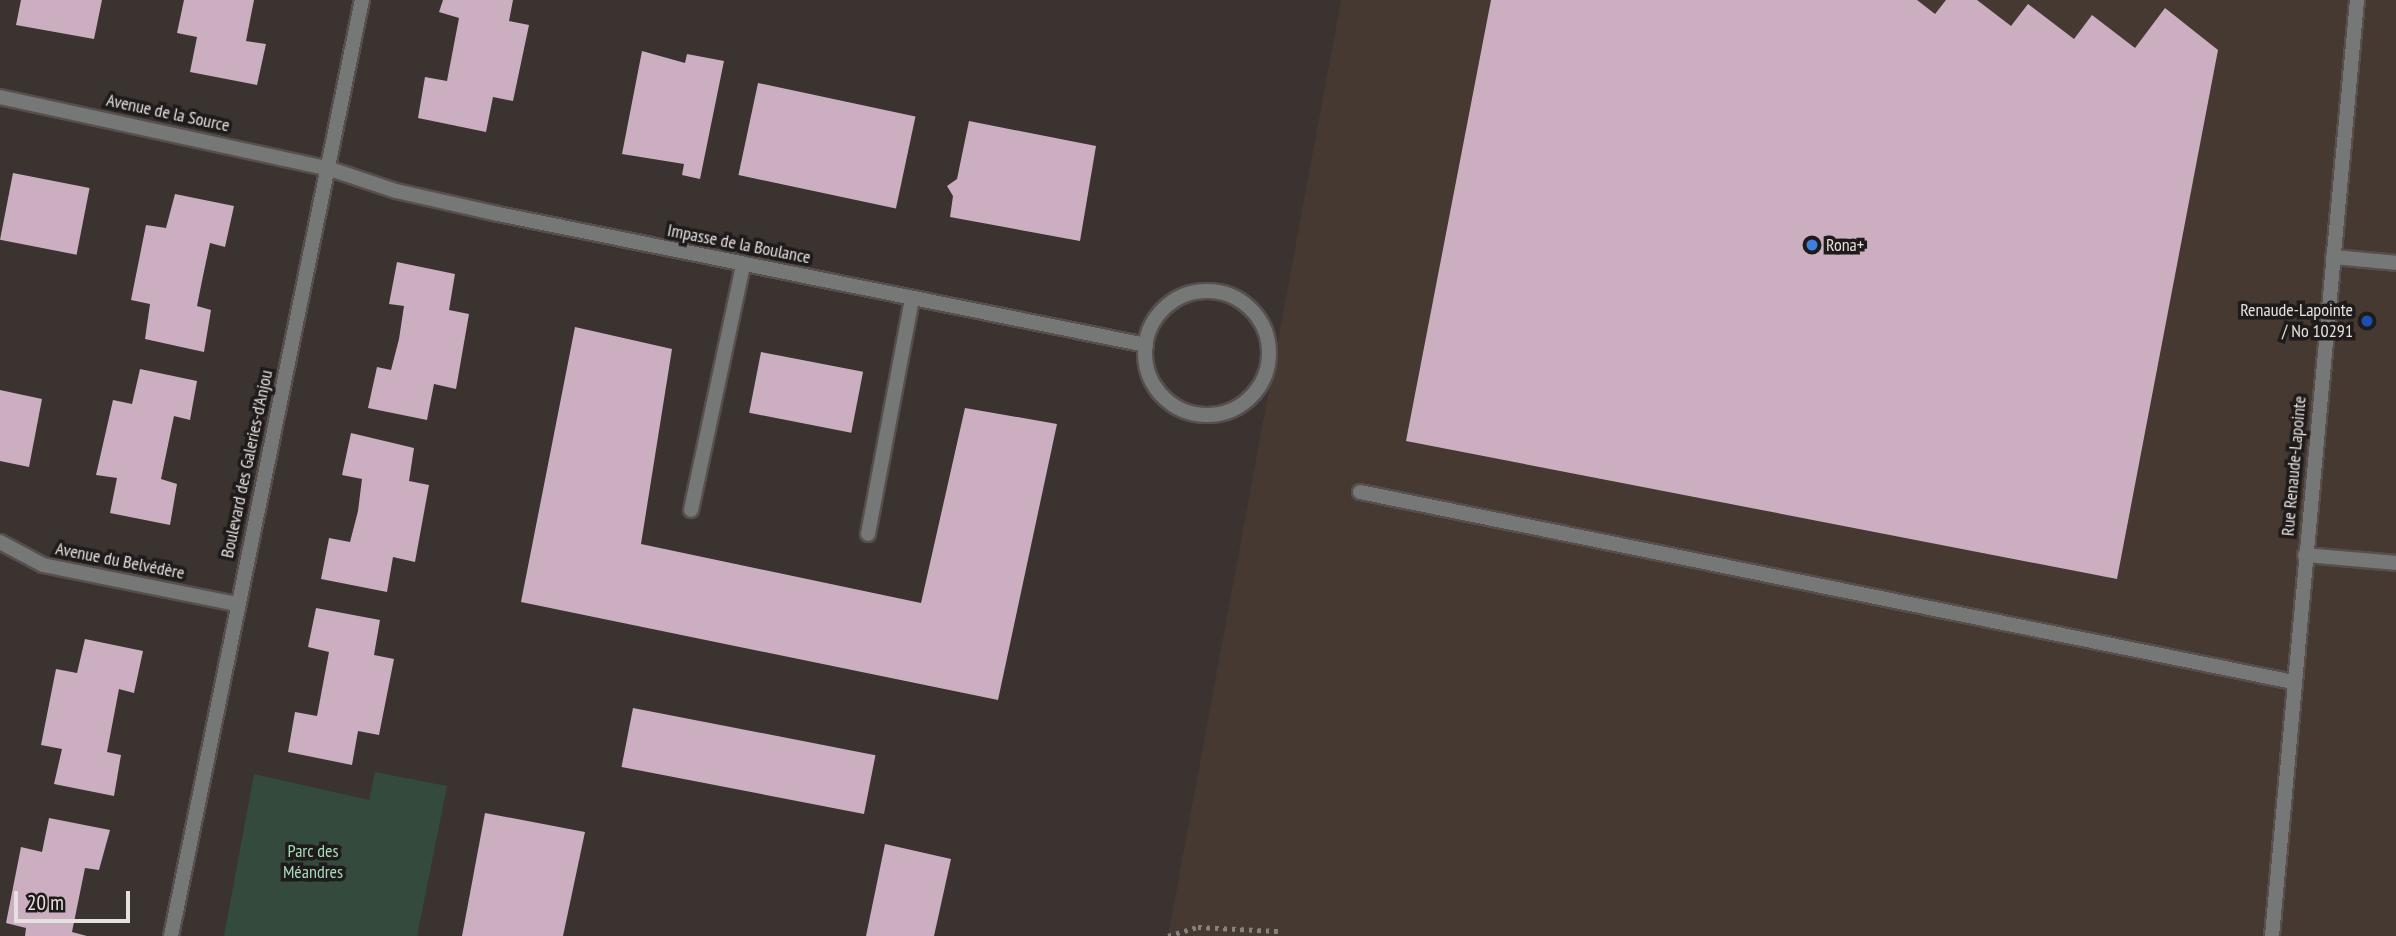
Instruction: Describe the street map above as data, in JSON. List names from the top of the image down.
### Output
{
  "streets": {
    "street": [
      "Avenue de la Source",
      "Impasse de la Boulance",
      "Boulevard des Galeries-d'Anjou",
      "Rue Renaude-Lapointe",
      "Avenue du Belvédère"
    ]
  },
  "crossings": [
    ["Avenue de la Source", "Impasse de la Boulance"],
    ["Avenue de la Source", "Boulevard des Galeries-d'Anjou"],
    ["Impasse de la Boulance", "Boulevard des Galeries-d'Anjou"],
    ["Boulevard des Galeries-d'Anjou", "Avenue du Belvédère"]
  ],
  "parks": ["Parc des Méandres"],
  "places": ["Rona+", "Renaude-Lapointe / No 10291"],
  "scale_bar": "20 m"
}
